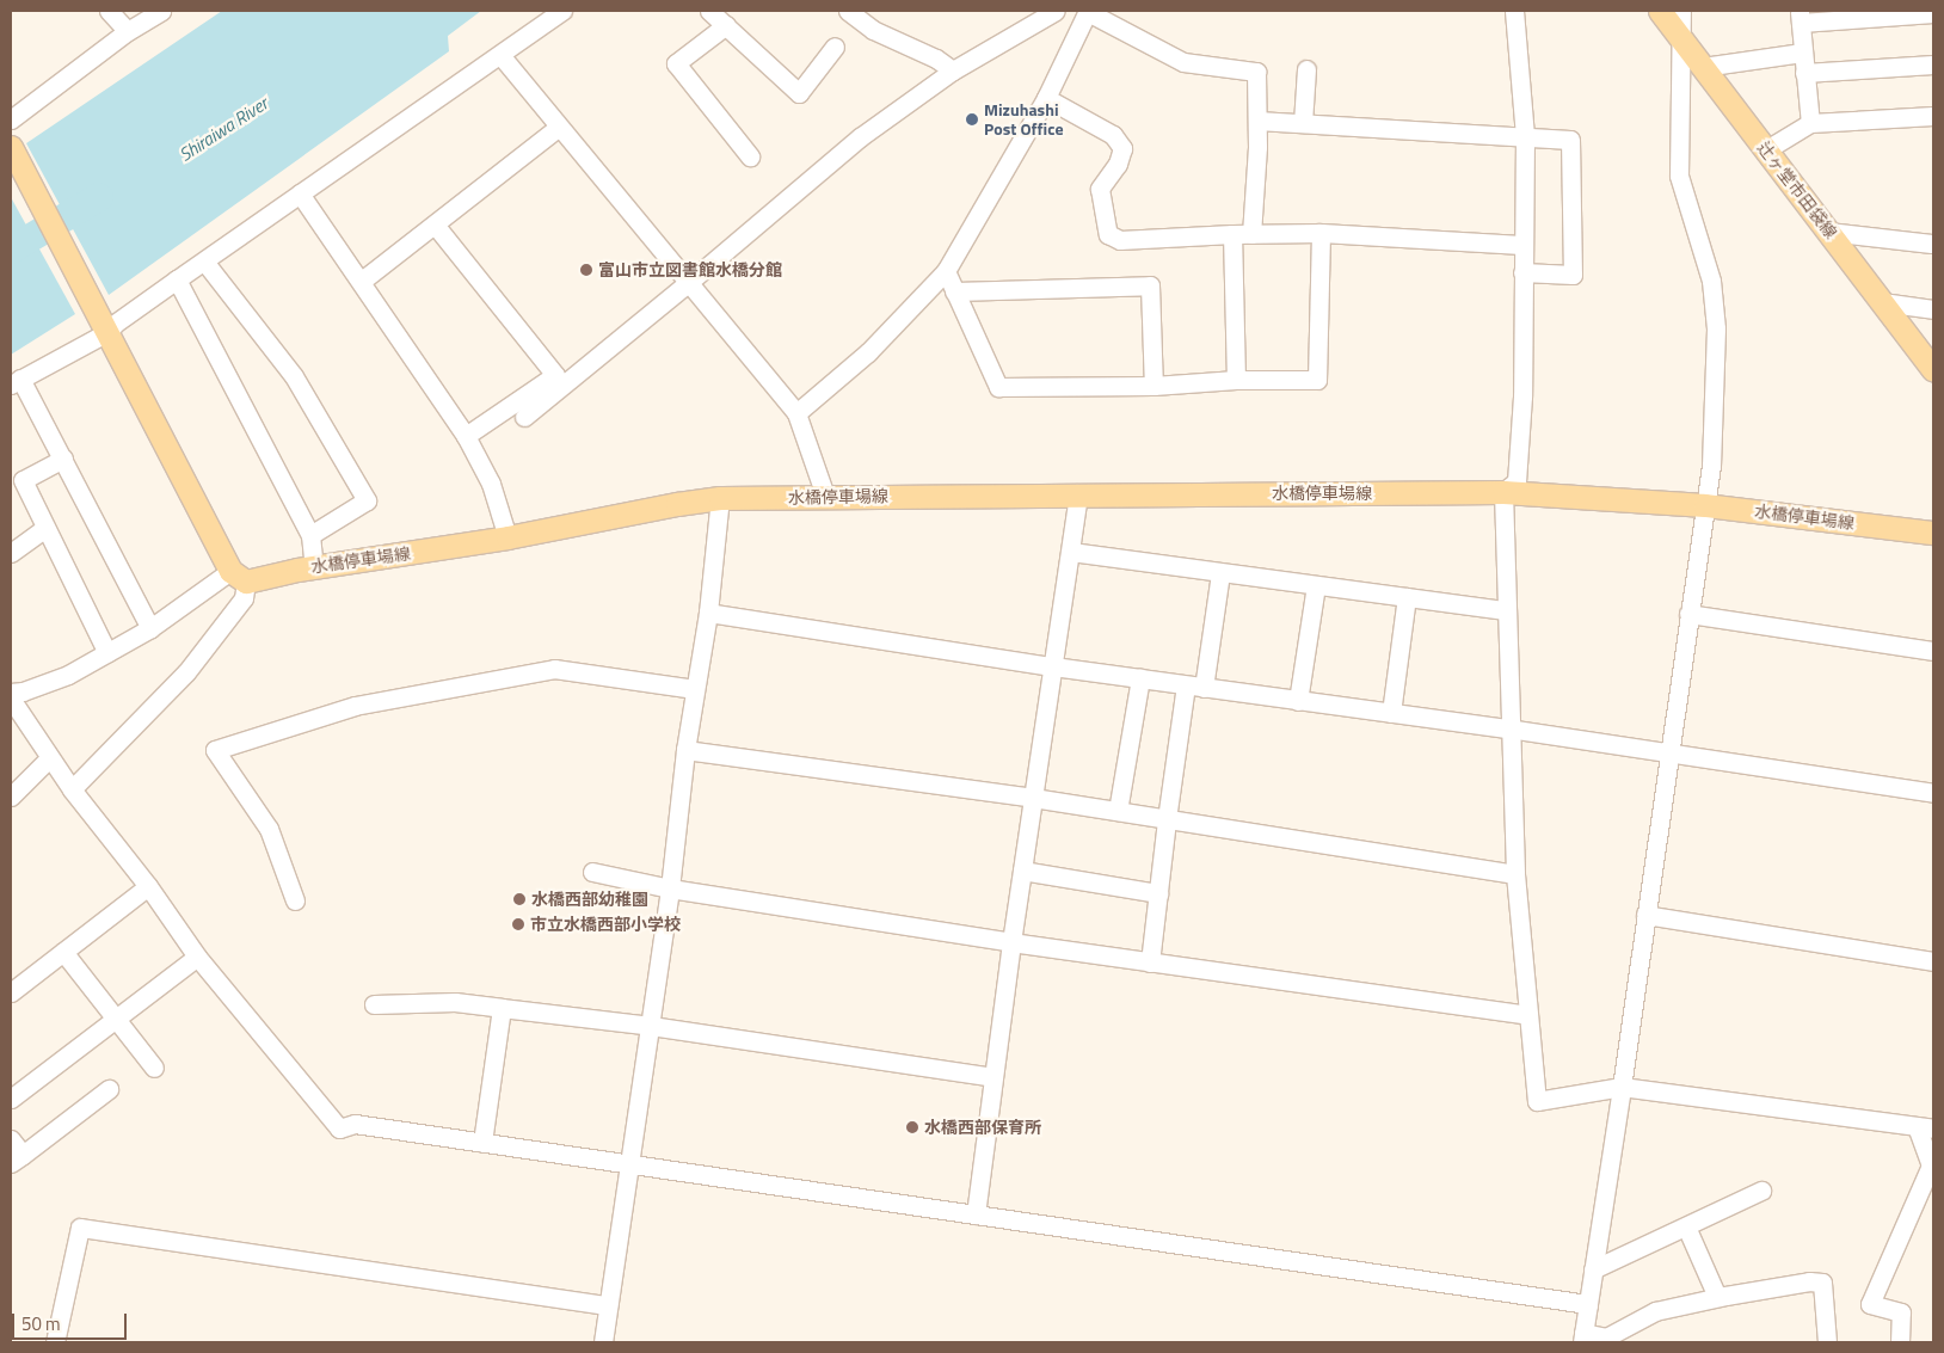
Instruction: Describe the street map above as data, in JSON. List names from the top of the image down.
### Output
{
  "streets": {
    "main road": ["辻ヶ堂市田袋線", "水橋停車場線"]
  },
  "water": ["Shiraiwa River"],
  "places": [
    "Mizuhashi Post Office",
    "富山市立図書館水橋分館",
    "水橋西部幼稚園",
    "市立水橋西部小学校",
    "水橋西部保育所"
  ],
  "scale_bar": "50 m"
}
